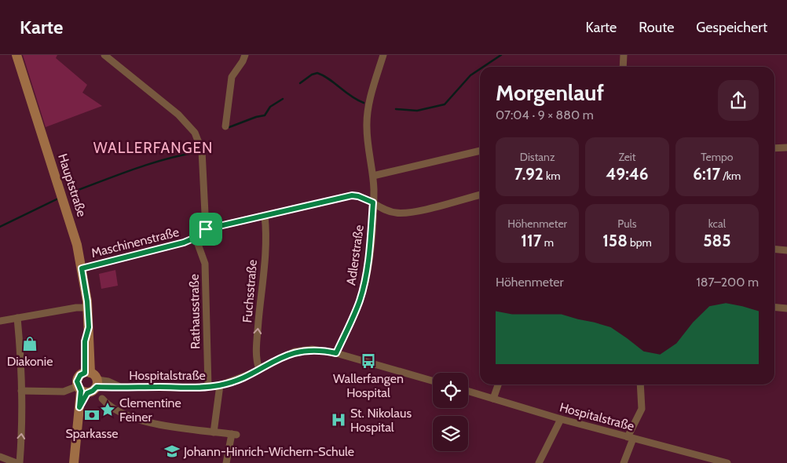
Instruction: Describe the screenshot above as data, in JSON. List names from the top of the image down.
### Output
{
  "streets": {
    "main road": ["Hauptstraße"],
    "street": [
      "Maschinenstraße",
      "Adlerstraße",
      "Fuchsstraße",
      "Rathausstraße",
      "Hospitalstraße"
    ]
  },
  "crossings": [
    ["Hauptstraße", "Maschinenstraße"],
    ["Hauptstraße", "Hospitalstraße"],
    ["Maschinenstraße", "Adlerstraße"],
    ["Maschinenstraße", "Fuchsstraße"],
    ["Maschinenstraße", "Rathausstraße"],
    ["Adlerstraße", "Hospitalstraße"],
    ["Fuchsstraße", "Hospitalstraße"],
    ["Rathausstraße", "Hospitalstraße"]
  ],
  "one_way": ["Fuchsstraße"],
  "districts": ["WALLERFANGEN"],
  "places": {
    "shop": ["Diakonie"],
    "bus stop": ["Wallerfangen Hospital"],
    "place": ["Clementine Feiner"],
    "bank": ["Sparkasse"],
    "hospital": ["St. Nikolaus Hospital"],
    "school or university": ["Johann-Hinrich-Wichern-Schule"]
  },
  "page": {
    "header": "Karte",
    "nav": ["Karte", "Route", "Gespeichert"],
    "heading": ["Morgenlauf", "07:04 · 9 × 880 m"],
    "stats": [
      ["Distanz", "7.92 km"],
      ["Zeit", "49:46"],
      ["Tempo", "6:17 /km"],
      ["Höhenmeter", "117 m"],
      ["Puls", "158 bpm"],
      ["kcal", "585"]
    ],
    "chart": ["Höhenmeter", "187–200 m"]
  }
}
